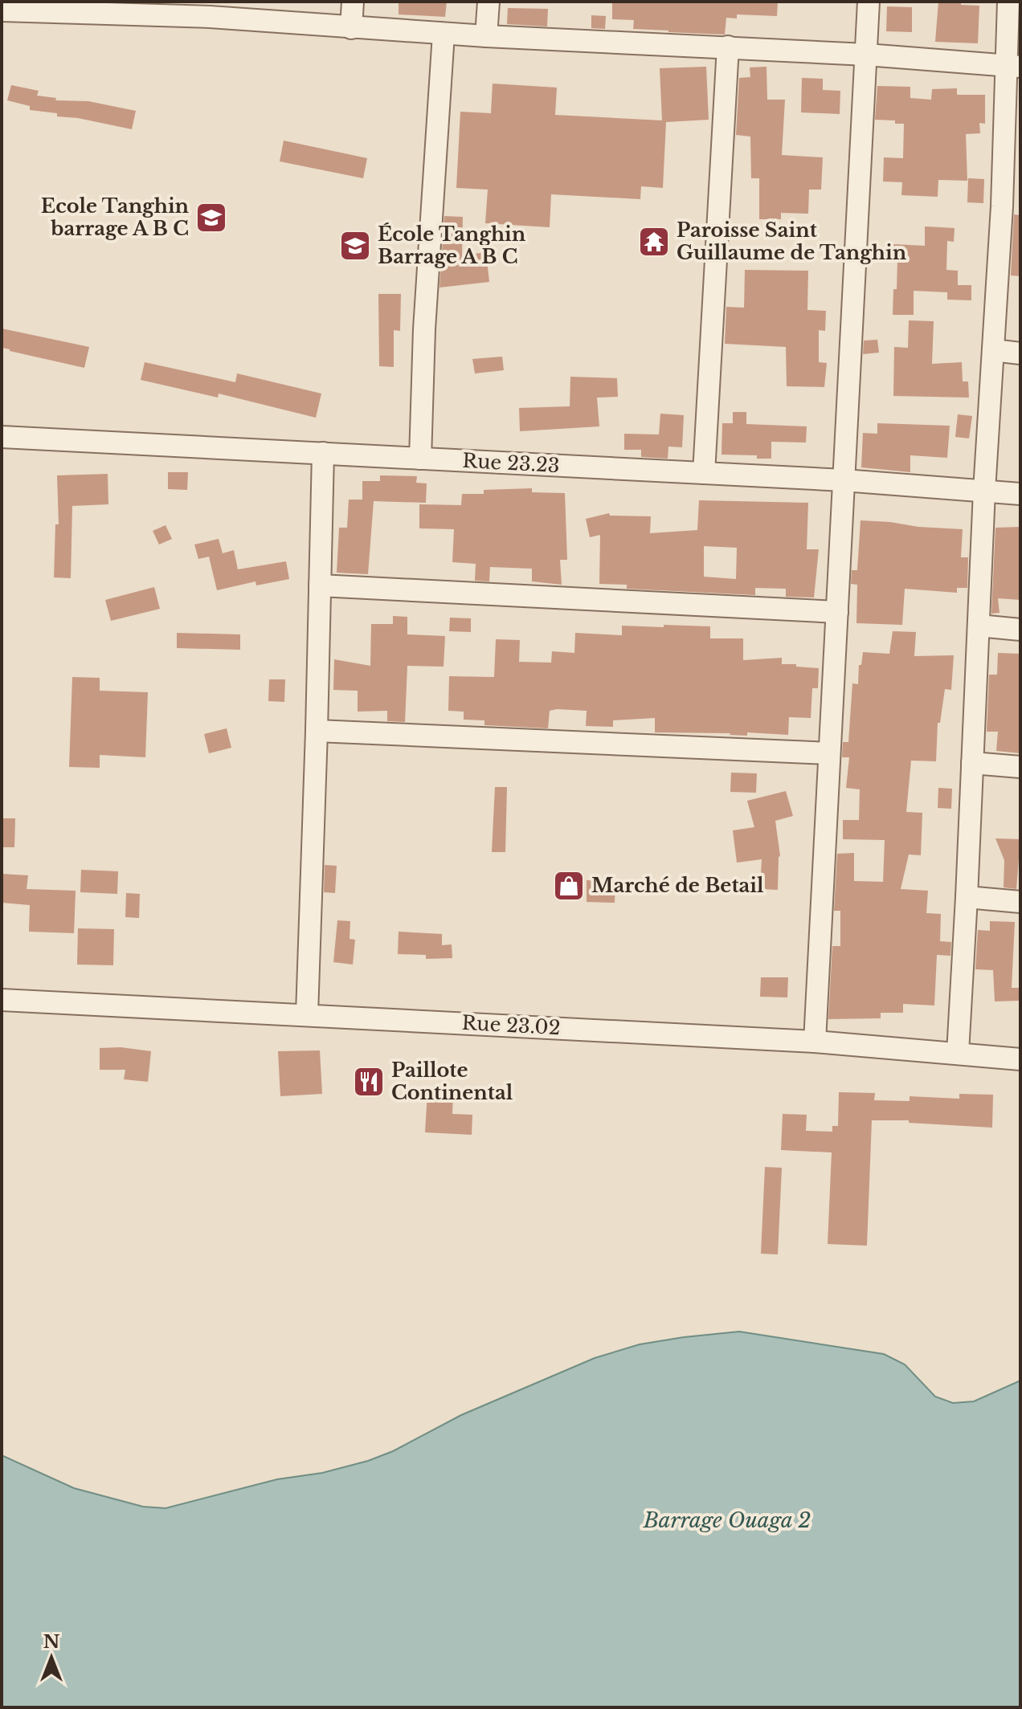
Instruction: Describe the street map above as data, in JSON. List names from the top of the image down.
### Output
{
  "streets": {
    "street": ["Rue 23.23", "Rue 23.02"]
  },
  "water": ["Barrage Ouaga 2"],
  "places": {
    "school or university": ["Ecole Tanghin barrage A B C", "École Tanghin Barrage A B C"],
    "temple": ["Paroisse Saint Guillaume de Tanghin"],
    "shop": ["Marché de Betail"],
    "restaurant": ["Paillote Continental"]
  },
  "north": "top"
}
